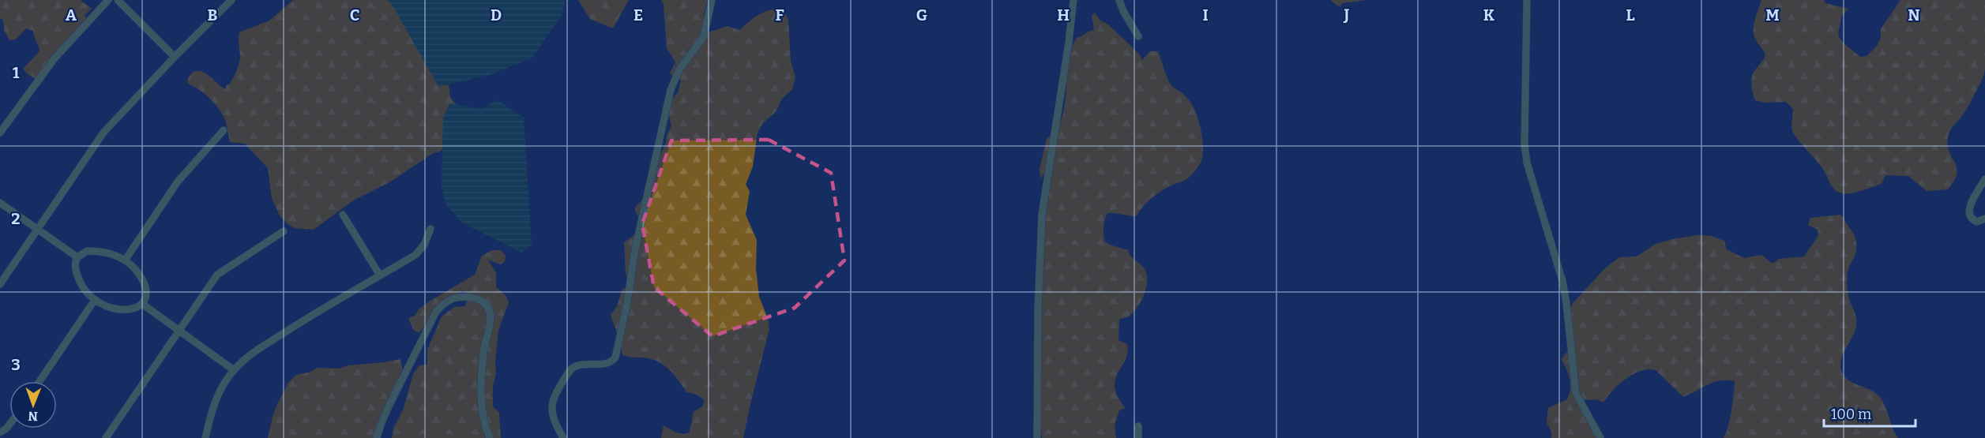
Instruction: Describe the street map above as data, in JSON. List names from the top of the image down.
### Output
{
  "scale_bar": "100 m",
  "north": "bottom",
  "grid": {
    "columns": [
      "A",
      "B",
      "C",
      "D",
      "E",
      "F",
      "G",
      "H",
      "I",
      "J",
      "K",
      "L",
      "M",
      "N"
    ],
    "rows": ["1", "2", "3"]
  }
}
